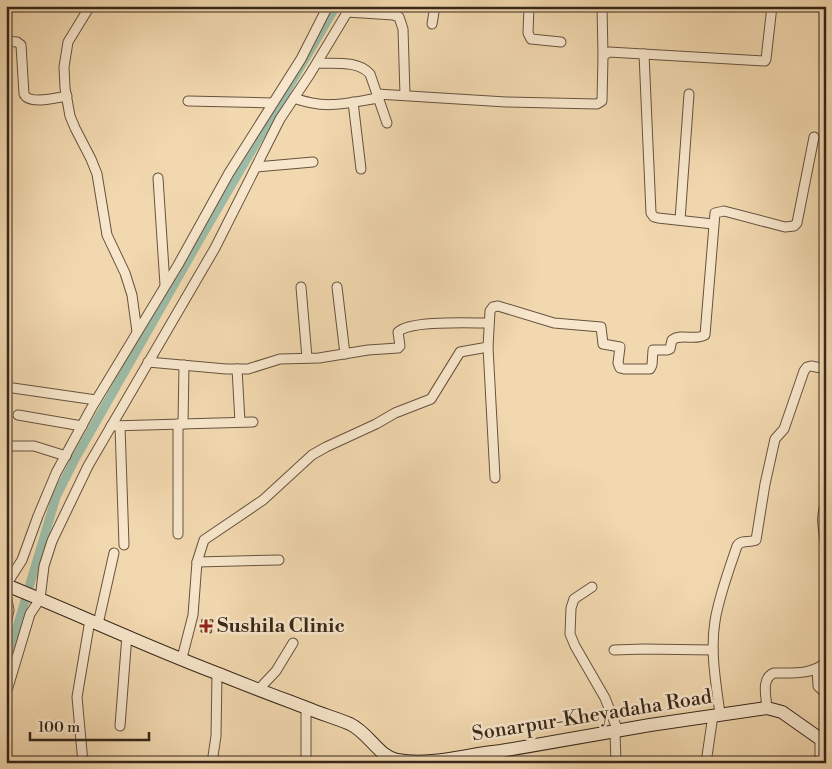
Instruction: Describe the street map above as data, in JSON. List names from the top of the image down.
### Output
{
  "streets": {
    "main road": ["Sonarpur-Kheyadaha Road"]
  },
  "places": {
    "health": ["Sushila Clinic"]
  },
  "scale_bar": "100 m"
}
